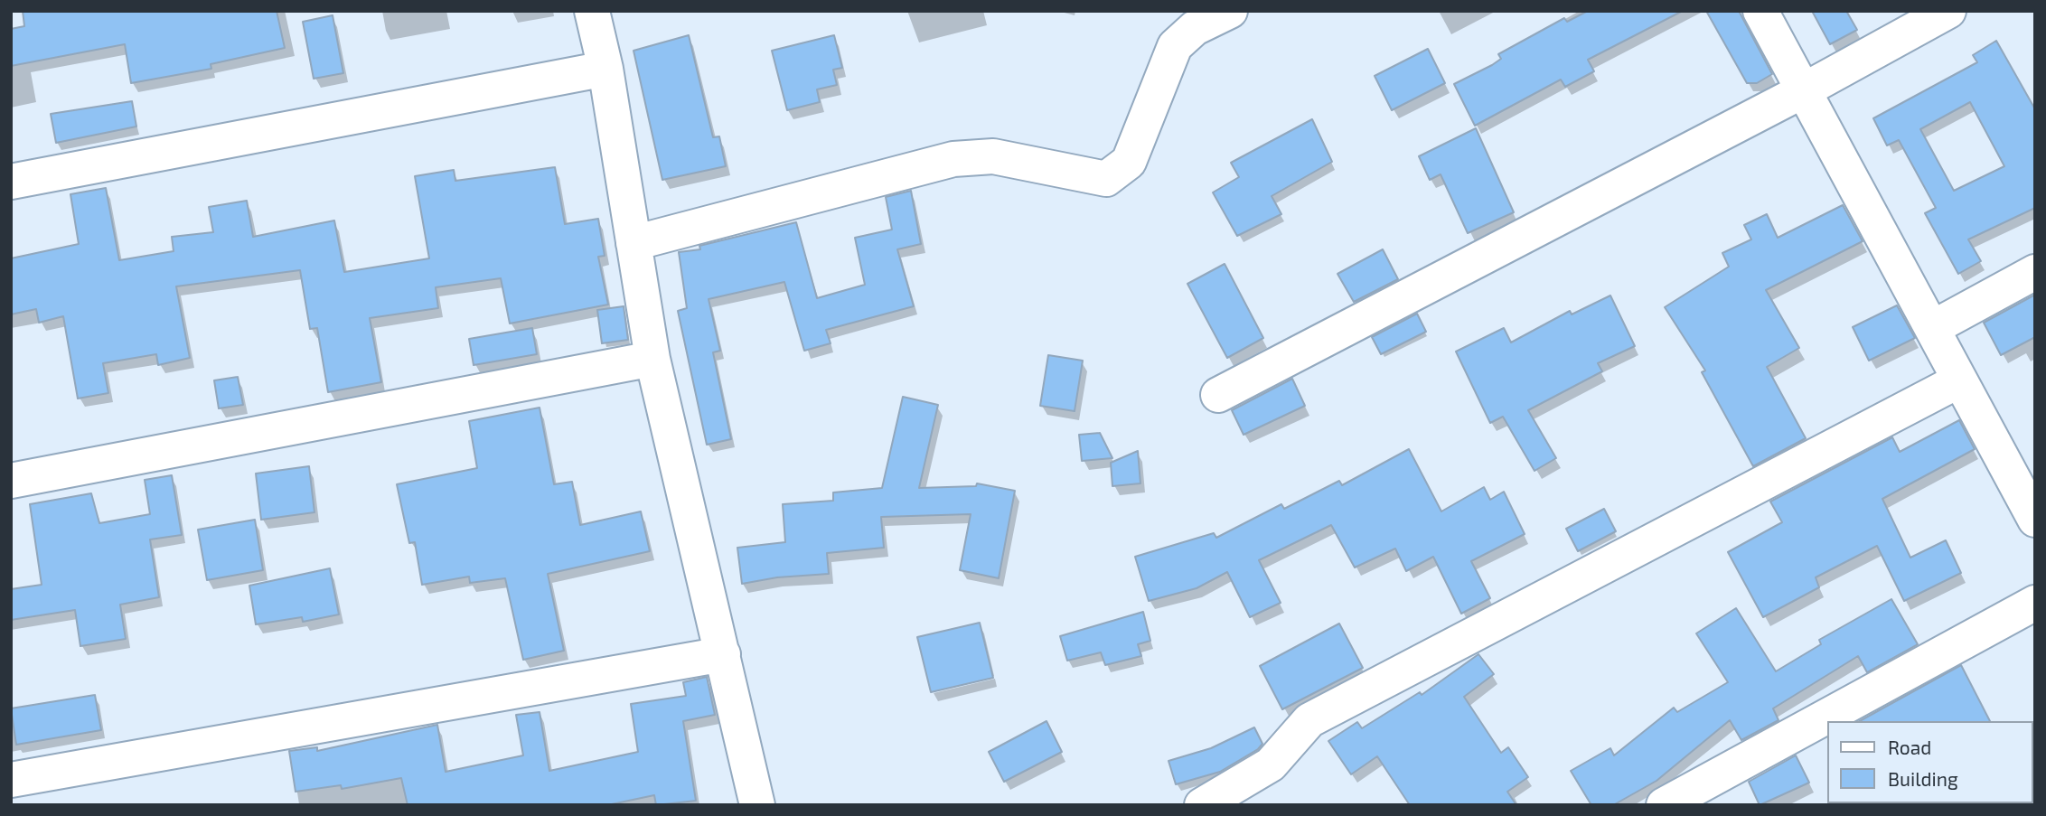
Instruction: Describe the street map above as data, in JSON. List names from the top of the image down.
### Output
{
  "legend": ["Road", "Building"]
}
